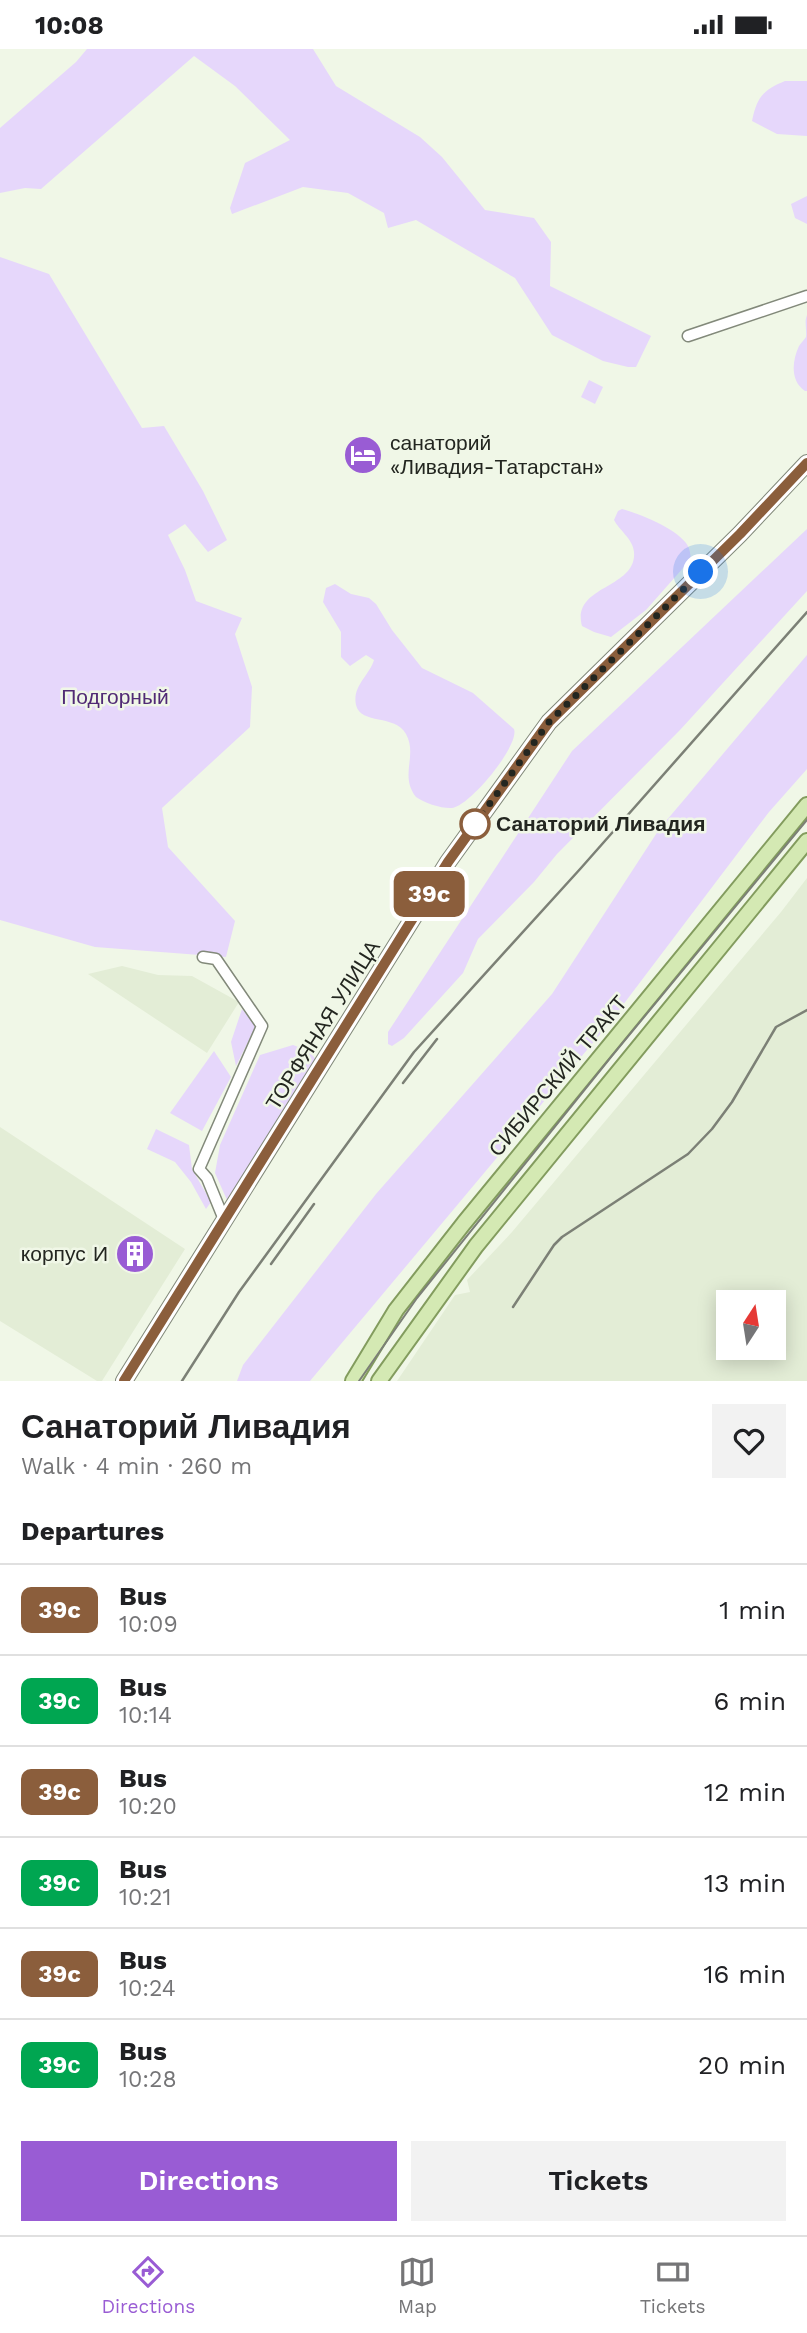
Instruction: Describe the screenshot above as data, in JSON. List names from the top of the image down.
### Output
{
  "streets": {
    "main road": ["СИБИРСКИЙ ТРАКТ"],
    "street": ["ТОРФЯНАЯ УЛИЦА"]
  },
  "parks": ["Подгорный"],
  "places": {
    "hotel": ["санаторий «Ливадия-Татарстан»"],
    "other": ["Санаторий Ливадия"],
    "building": ["корпус И"]
  },
  "lines": ["bus line 39c"],
  "north": "top",
  "page": {
    "status": "10:08",
    "on_map": "39c",
    "heading": [
      ["Санаторий Ливадия", "Walk · 4 min · 260 m"],
      "Departures"
    ],
    "list": [
      {
        "mark": "39c",
        "name": "Bus",
        "note": "10:09",
        "value": "1 min"
      },
      {
        "mark": "39с",
        "name": "Bus",
        "note": "10:14",
        "value": "6 min"
      },
      {
        "mark": "39c",
        "name": "Bus",
        "note": "10:20",
        "value": "12 min"
      },
      {
        "mark": "39с",
        "name": "Bus",
        "note": "10:21",
        "value": "13 min"
      },
      {
        "mark": "39c",
        "name": "Bus",
        "note": "10:24",
        "value": "16 min"
      },
      {
        "mark": "39с",
        "name": "Bus",
        "note": "10:28",
        "value": "20 min"
      }
    ],
    "buttons": ["Directions", "Tickets"],
    "tabs": ["Directions", "Map", "Tickets"]
  }
}
